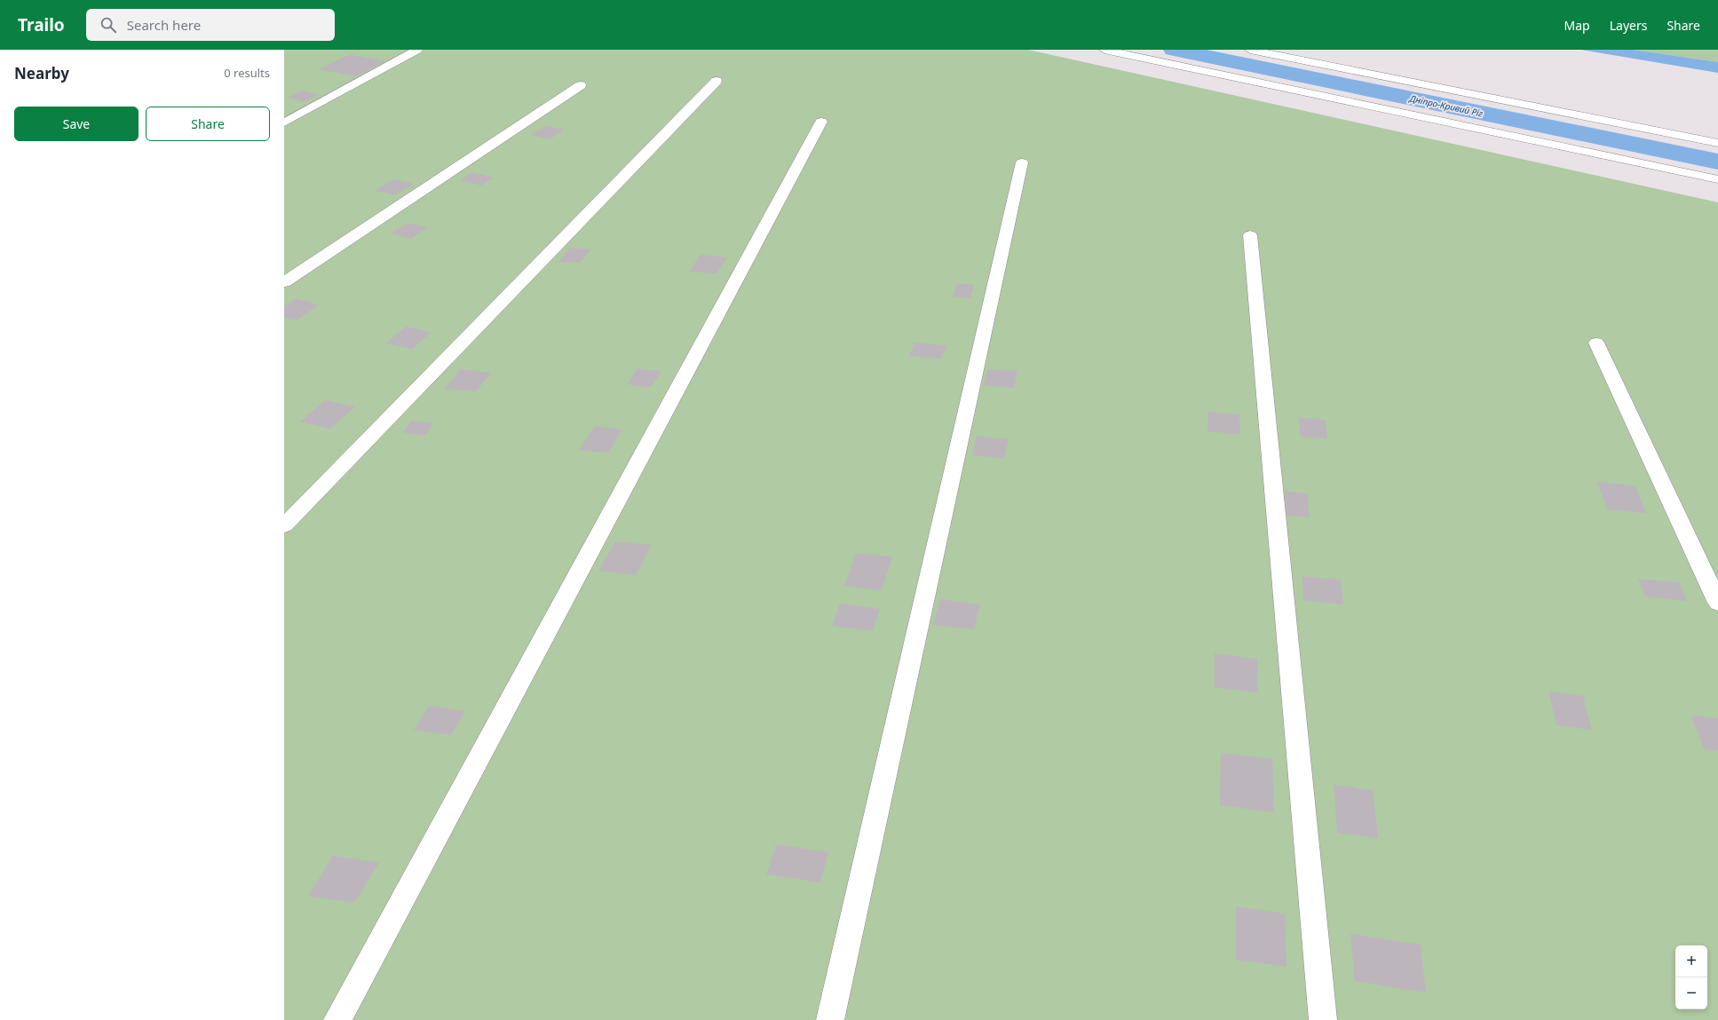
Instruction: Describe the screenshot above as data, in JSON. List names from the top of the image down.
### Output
{
  "water": ["Дніпро-Кривий Ріг"],
  "page": {
    "header": "Trailo",
    "search": "Search here",
    "nav": ["Map", "Layers", "Share"],
    "heading": ["Nearby", "0 results"],
    "buttons": ["Save", "Share"],
    "map_buttons": ["+", "−"]
  }
}
